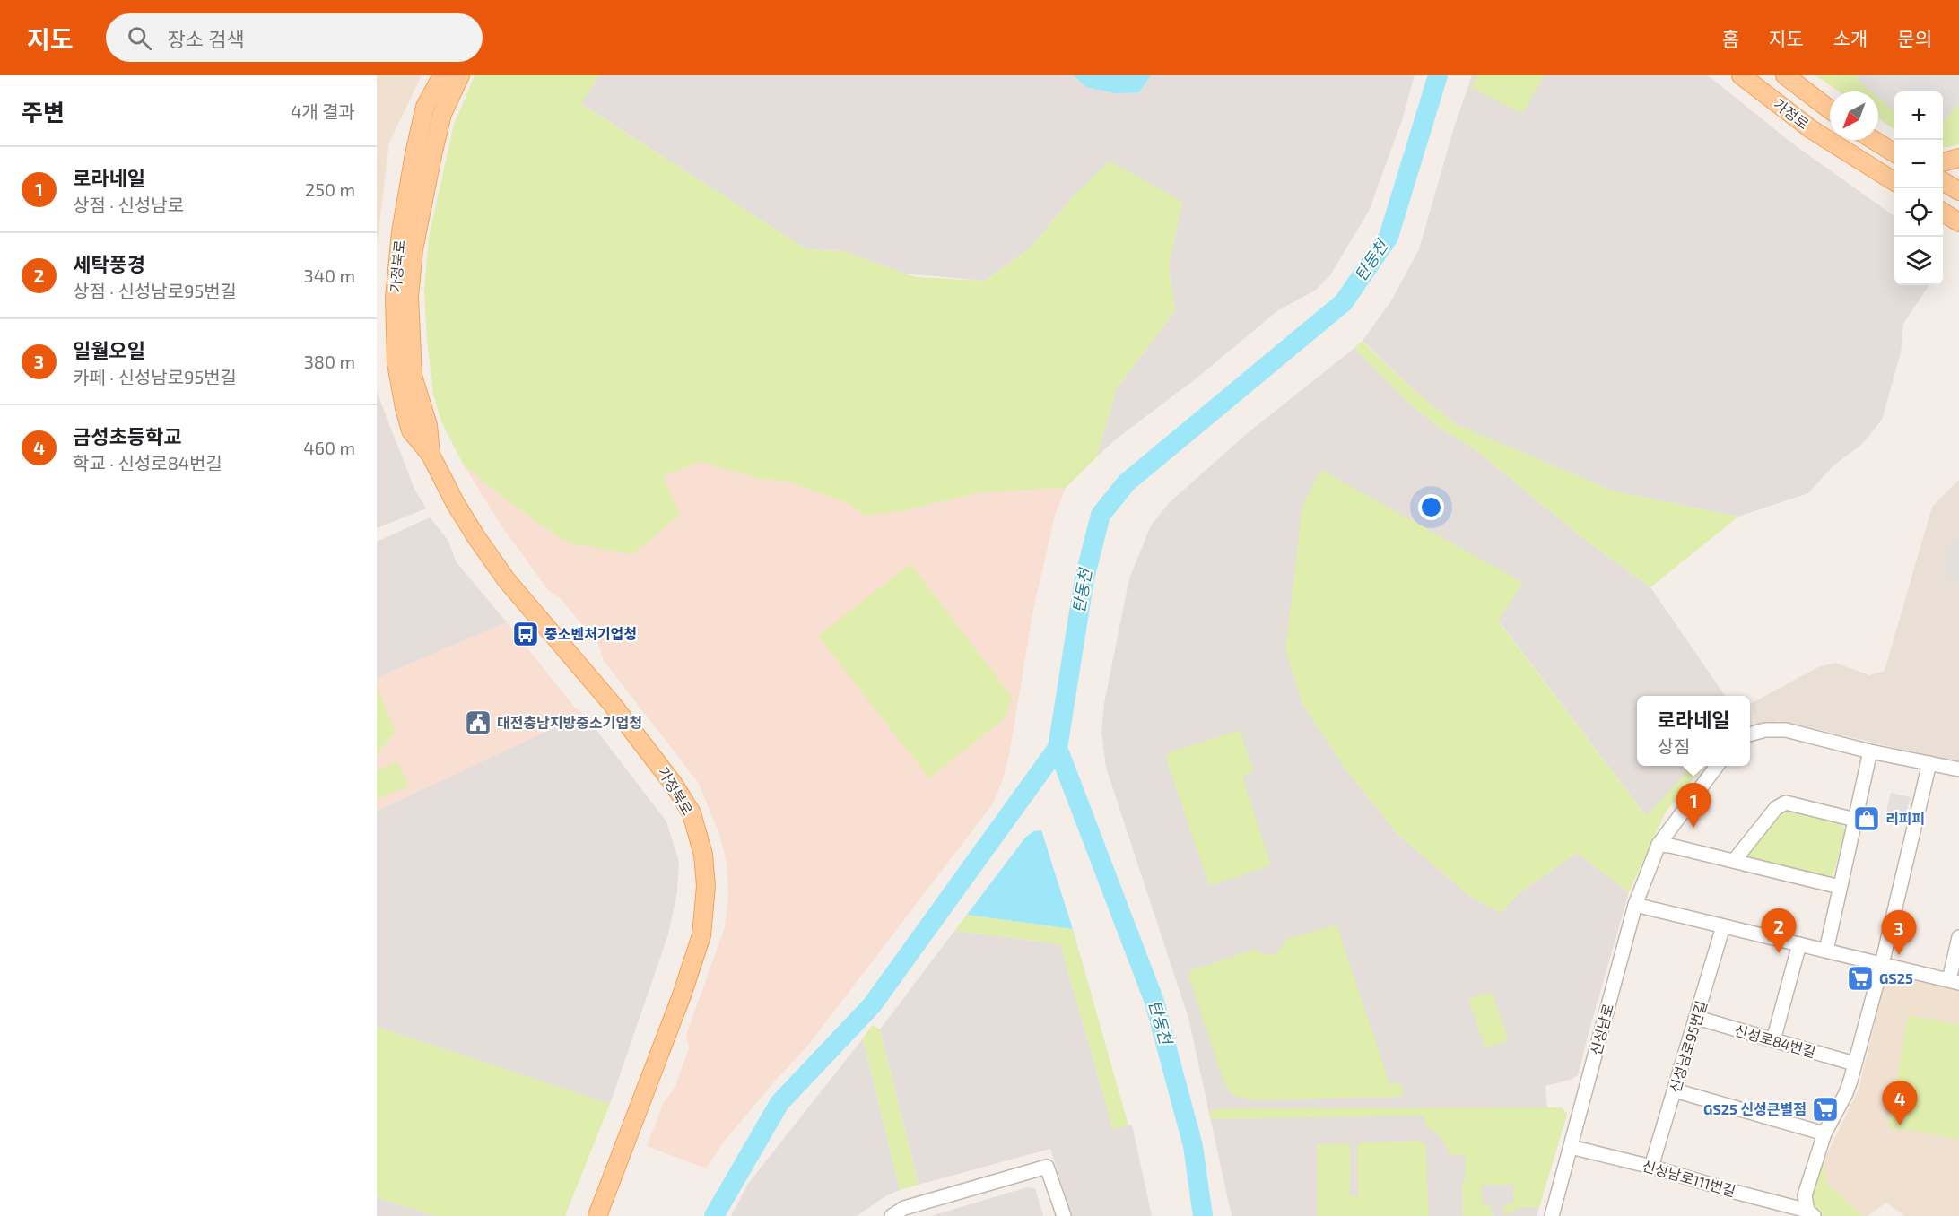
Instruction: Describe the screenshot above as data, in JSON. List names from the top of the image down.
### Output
{
  "streets": {
    "main road": ["가정로", "가정북로"],
    "street": [
      "신성남로",
      "신성로84번길",
      "신성남로95번길",
      "신성남로111번길"
    ]
  },
  "crossings": [
    ["신성남로", "신성남로111번길"],
    ["신성로84번길", "신성남로95번길"],
    ["신성남로95번길", "신성남로111번길"]
  ],
  "water": ["탄동천"],
  "places": {
    "bus stop": ["중소벤처기업청"],
    "public building": ["대전충남지방중소기업청"],
    "shop": ["리피피"],
    "supermarket": ["GS25", "GS25 신성큰별점"]
  },
  "north": "bottom left",
  "page": {
    "header": "지도",
    "search": "장소 검색",
    "nav": [
      "홈",
      "지도",
      "소개",
      "문의"
    ],
    "heading": ["주변", "4개 결과"],
    "map_buttons": ["+", "−"],
    "list": [
      {
        "mark": "1",
        "name": "로라네일",
        "note": "상점 · 신성남로",
        "value": "250 m"
      },
      {
        "mark": "2",
        "name": "세탁풍경",
        "note": "상점 · 신성남로95번길",
        "value": "340 m"
      },
      {
        "mark": "3",
        "name": "일월오일",
        "note": "카페 · 신성남로95번길",
        "value": "380 m"
      },
      {
        "mark": "4",
        "name": "금성초등학교",
        "note": "학교 · 신성로84번길",
        "value": "460 m"
      }
    ],
    "popup": ["로라네일", "상점"],
    "pins": [
      "1",
      "2",
      "3",
      "4"
    ]
  }
}
